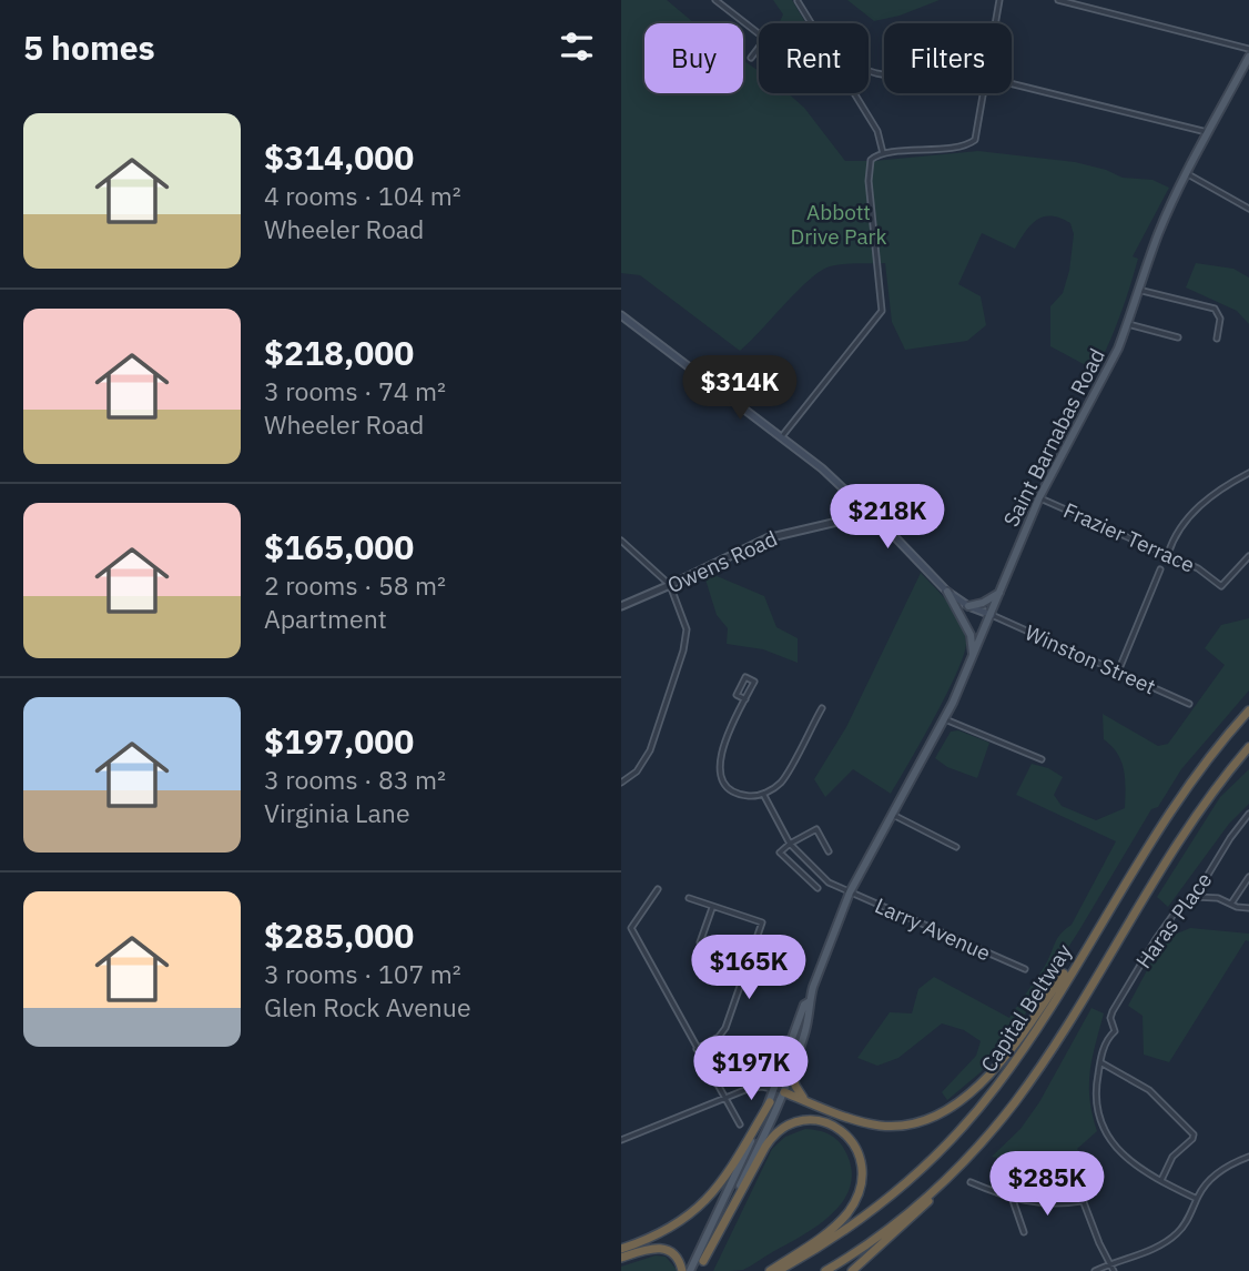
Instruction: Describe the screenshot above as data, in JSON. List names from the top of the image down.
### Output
{
  "streets": {
    "highway": ["Capital Beltway"],
    "main road": ["Saint Barnabas Road"],
    "street": [
      "Frazier Terrace",
      "Owens Road",
      "Winston Street",
      "Haras Place",
      "Larry Avenue"
    ]
  },
  "crossings": [
    ["Saint Barnabas Road", "Frazier Terrace"],
    ["Saint Barnabas Road", "Winston Street"],
    ["Saint Barnabas Road", "Larry Avenue"]
  ],
  "parks": ["Abbott Drive Park"],
  "page": {
    "heading": "5 homes",
    "chip": ["Buy", "Rent", "Filters"],
    "list": [
      {
        "name": "$314,000",
        "note": "4 rooms · 104 m² · Wheeler Road"
      },
      {
        "name": "$218,000",
        "note": "3 rooms · 74 m² · Wheeler Road"
      },
      {
        "name": "$165,000",
        "note": "2 rooms · 58 m² · Apartment"
      },
      {
        "name": "$197,000",
        "note": "3 rooms · 83 m² · Virginia Lane"
      },
      {
        "name": "$285,000",
        "note": "3 rooms · 107 m² · Glen Rock Avenue"
      }
    ],
    "price": [
      "$314K",
      "$218K",
      "$165K",
      "$197K",
      "$285K"
    ]
  }
}
